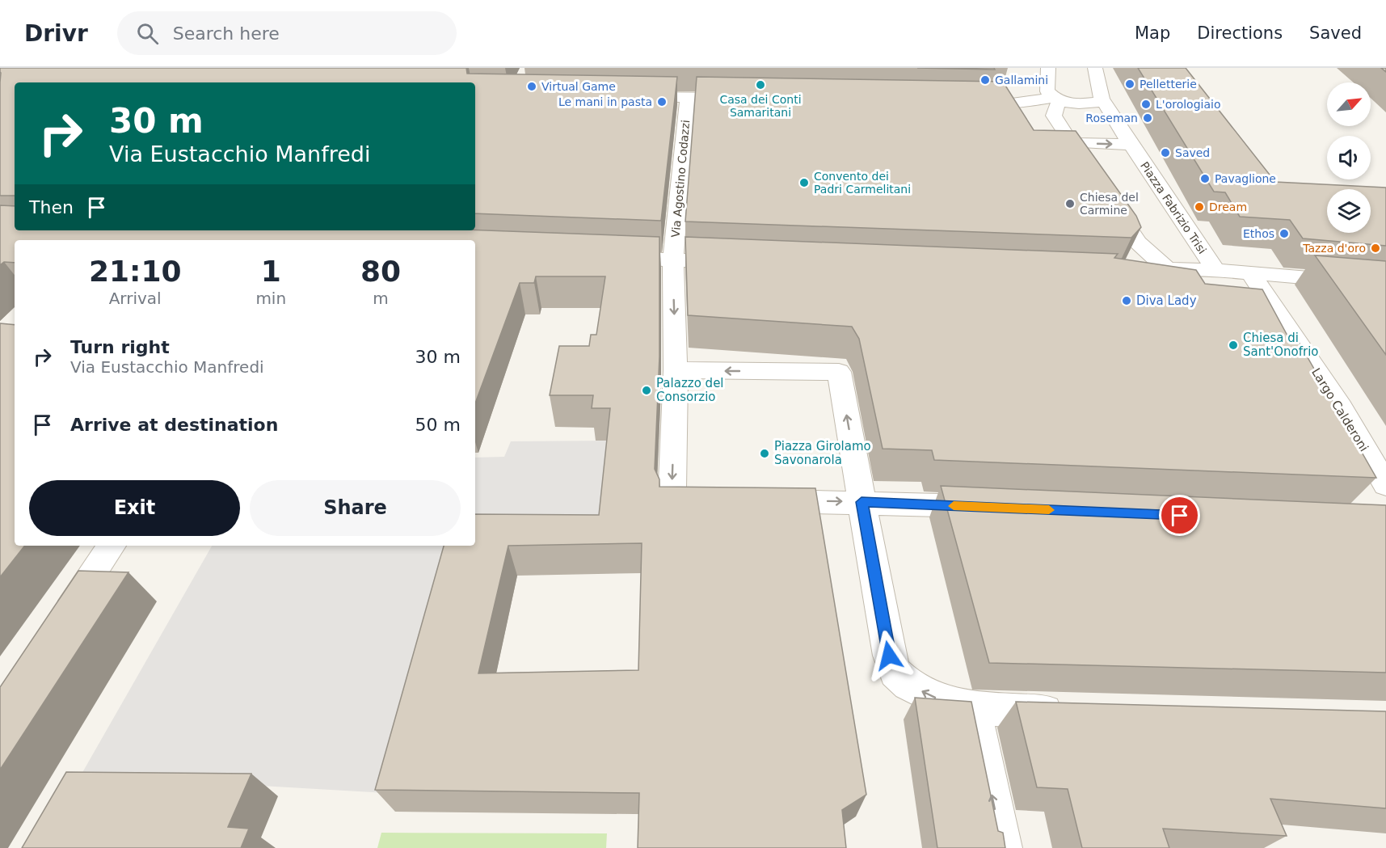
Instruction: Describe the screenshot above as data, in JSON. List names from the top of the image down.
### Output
{
  "streets": {
    "street": ["Via Agostino Codazzi", "Piazza Fabrizio Trisi", "Largo Calderoni"]
  },
  "one_way": ["Via Agostino Codazzi"],
  "places": [
    "Gallamini",
    "Pelletterie",
    "Casa dei Conti Samaritani",
    "Virtual Game",
    "Le mani in pasta",
    "L'orologiaio",
    "Roseman",
    "Saved",
    "Pavaglione",
    "Convento dei Padri Carmelitani",
    "Chiesa del Carmine",
    "Dream",
    "Ethos",
    "Tazza d'oro",
    "Diva Lady",
    "Chiesa di Sant'Onofrio",
    "Palazzo del Consorzio",
    "Piazza Girolamo Savonarola"
  ],
  "north": "top right",
  "page": {
    "header": "Drivr",
    "search": "Search here",
    "nav": ["Map", "Directions", "Saved"],
    "turn": ["30 m", "Via Eustacchio Manfredi"],
    "then": "Then",
    "eta": [
      "21:10",
      "Arrival",
      "1",
      "min",
      "80",
      "m"
    ],
    "list": [
      {
        "name": "Turn right",
        "note": "Via Eustacchio Manfredi",
        "value": "30 m"
      },
      {
        "name": "Arrive at destination",
        "value": "50 m"
      }
    ],
    "buttons": ["Exit", "Share"]
  }
}
